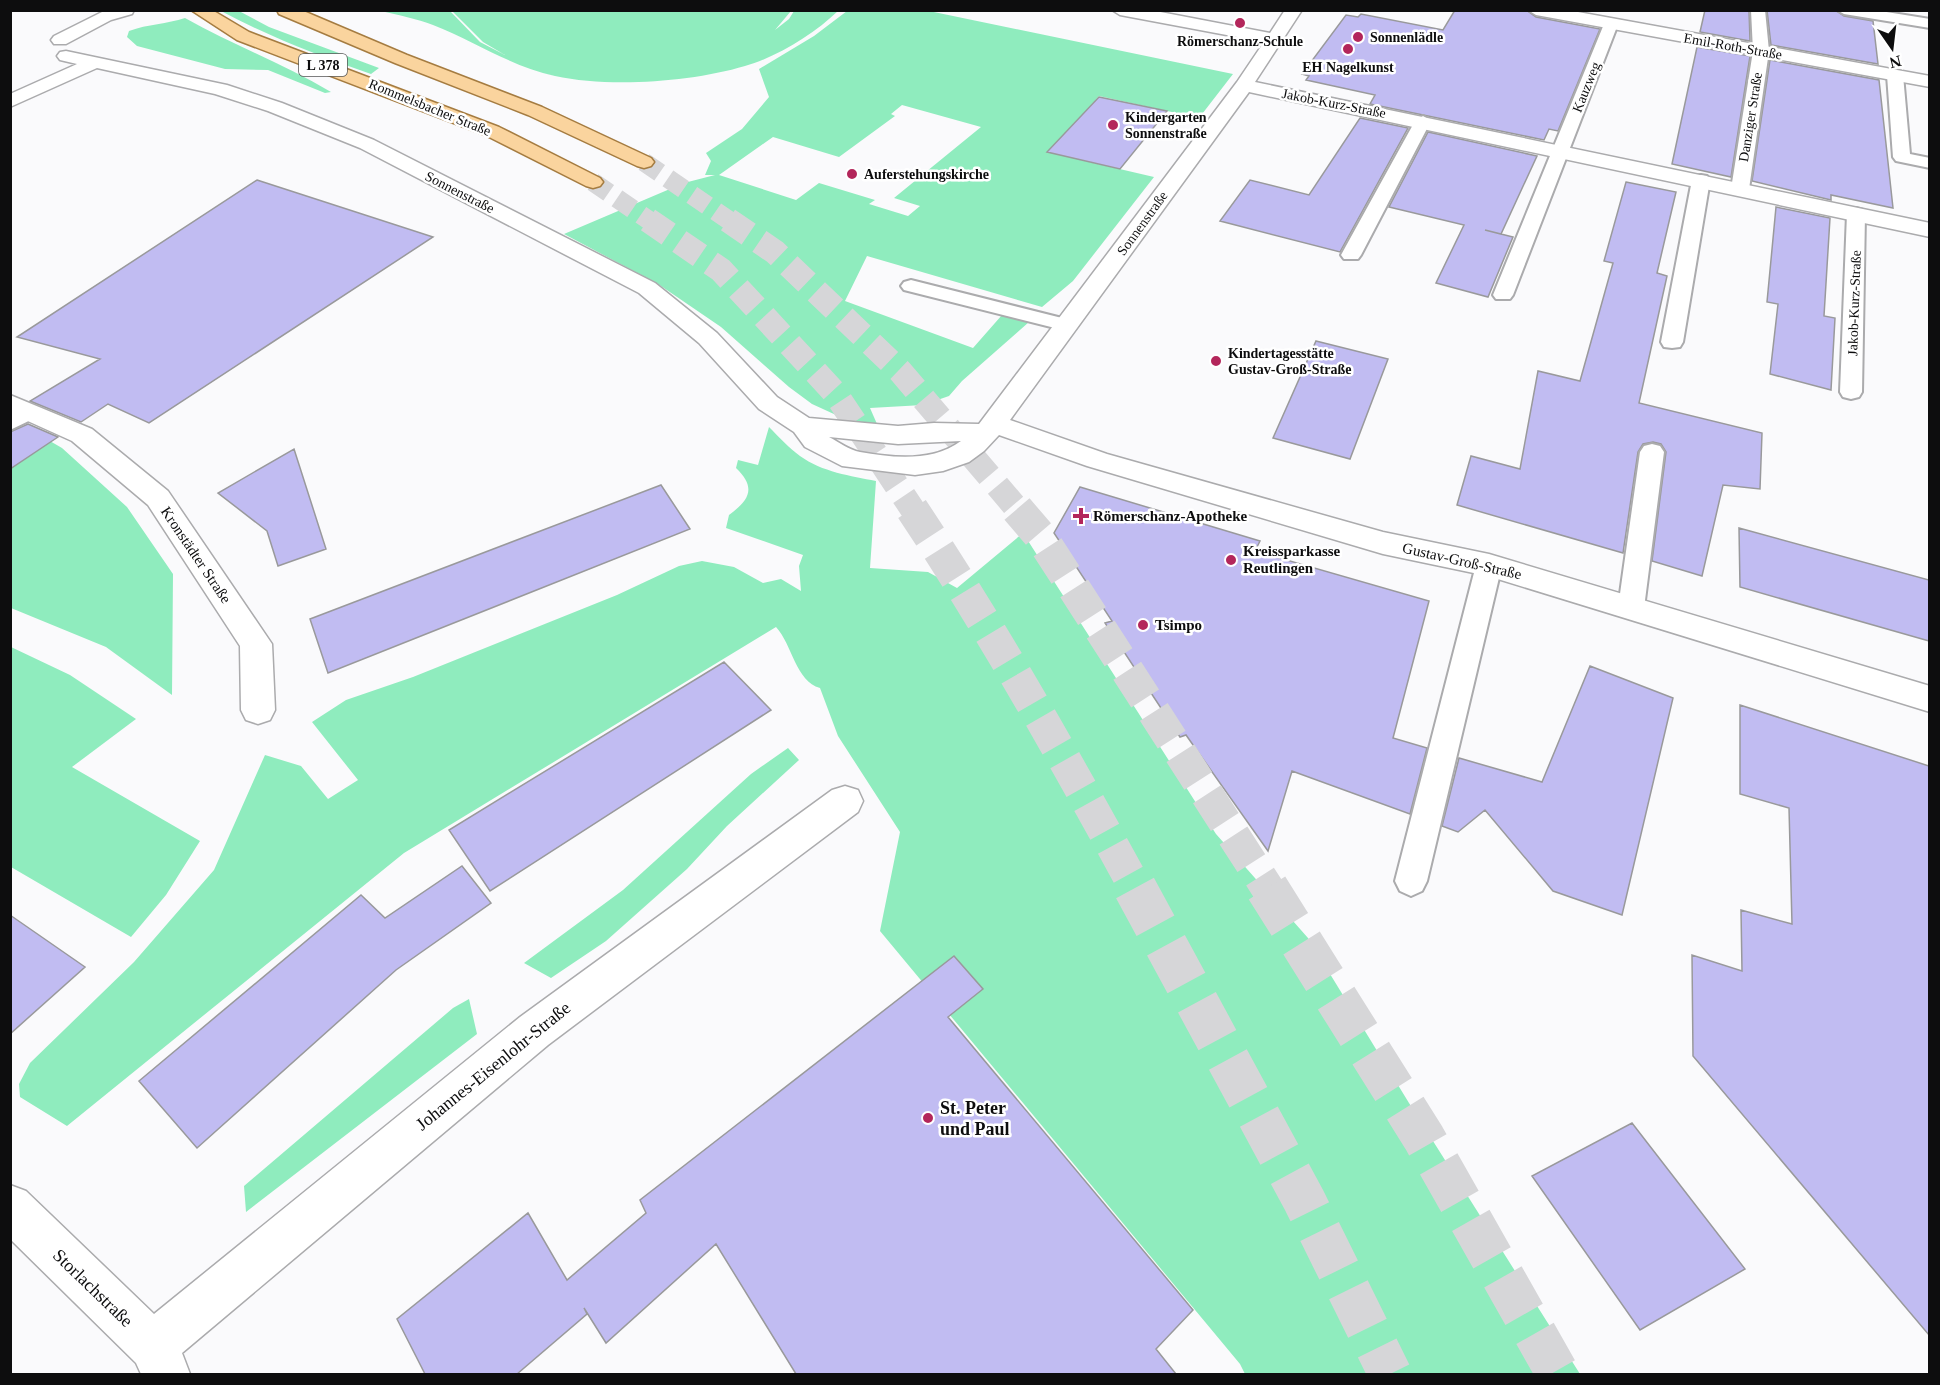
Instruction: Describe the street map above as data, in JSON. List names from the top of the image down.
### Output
{
  "streets": {
    "main road": ["L 378", "Rommelsbacher Straße"],
    "street": [
      "Emil-Roth-Straße",
      "Jakob-Kurz-Straße",
      "Sonnenstraße",
      "Kronstädter Straße",
      "Gustav-Groß-Straße",
      "Johannes-Eisenlohr-Straße",
      "Storlachstraße"
    ],
    "lane": ["Kauzweg", "Danziger Straße"]
  },
  "crossings": [
    ["Emil-Roth-Straße", "Kauzweg"],
    ["Emil-Roth-Straße", "Danziger Straße"],
    ["Kauzweg", "Jakob-Kurz-Straße"],
    ["Jakob-Kurz-Straße", "Danziger Straße"],
    ["Jakob-Kurz-Straße", "Sonnenstraße"],
    ["Sonnenstraße", "Gustav-Groß-Straße"],
    ["Johannes-Eisenlohr-Straße", "Storlachstraße"]
  ],
  "places": {
    "other": [
      "Römerschanz-Schule",
      "Sonnenlädle",
      "EH Nagelkunst",
      "Kindergarten Sonnenstraße",
      "Auferstehungskirche",
      "Kindertagesstätte Gustav-Groß-Straße",
      "Kreissparkasse Reutlingen",
      "Tsimpo",
      "St. Peter und Paul"
    ],
    "health": ["Römerschanz-Apotheke"]
  },
  "north": "bottom"
}
